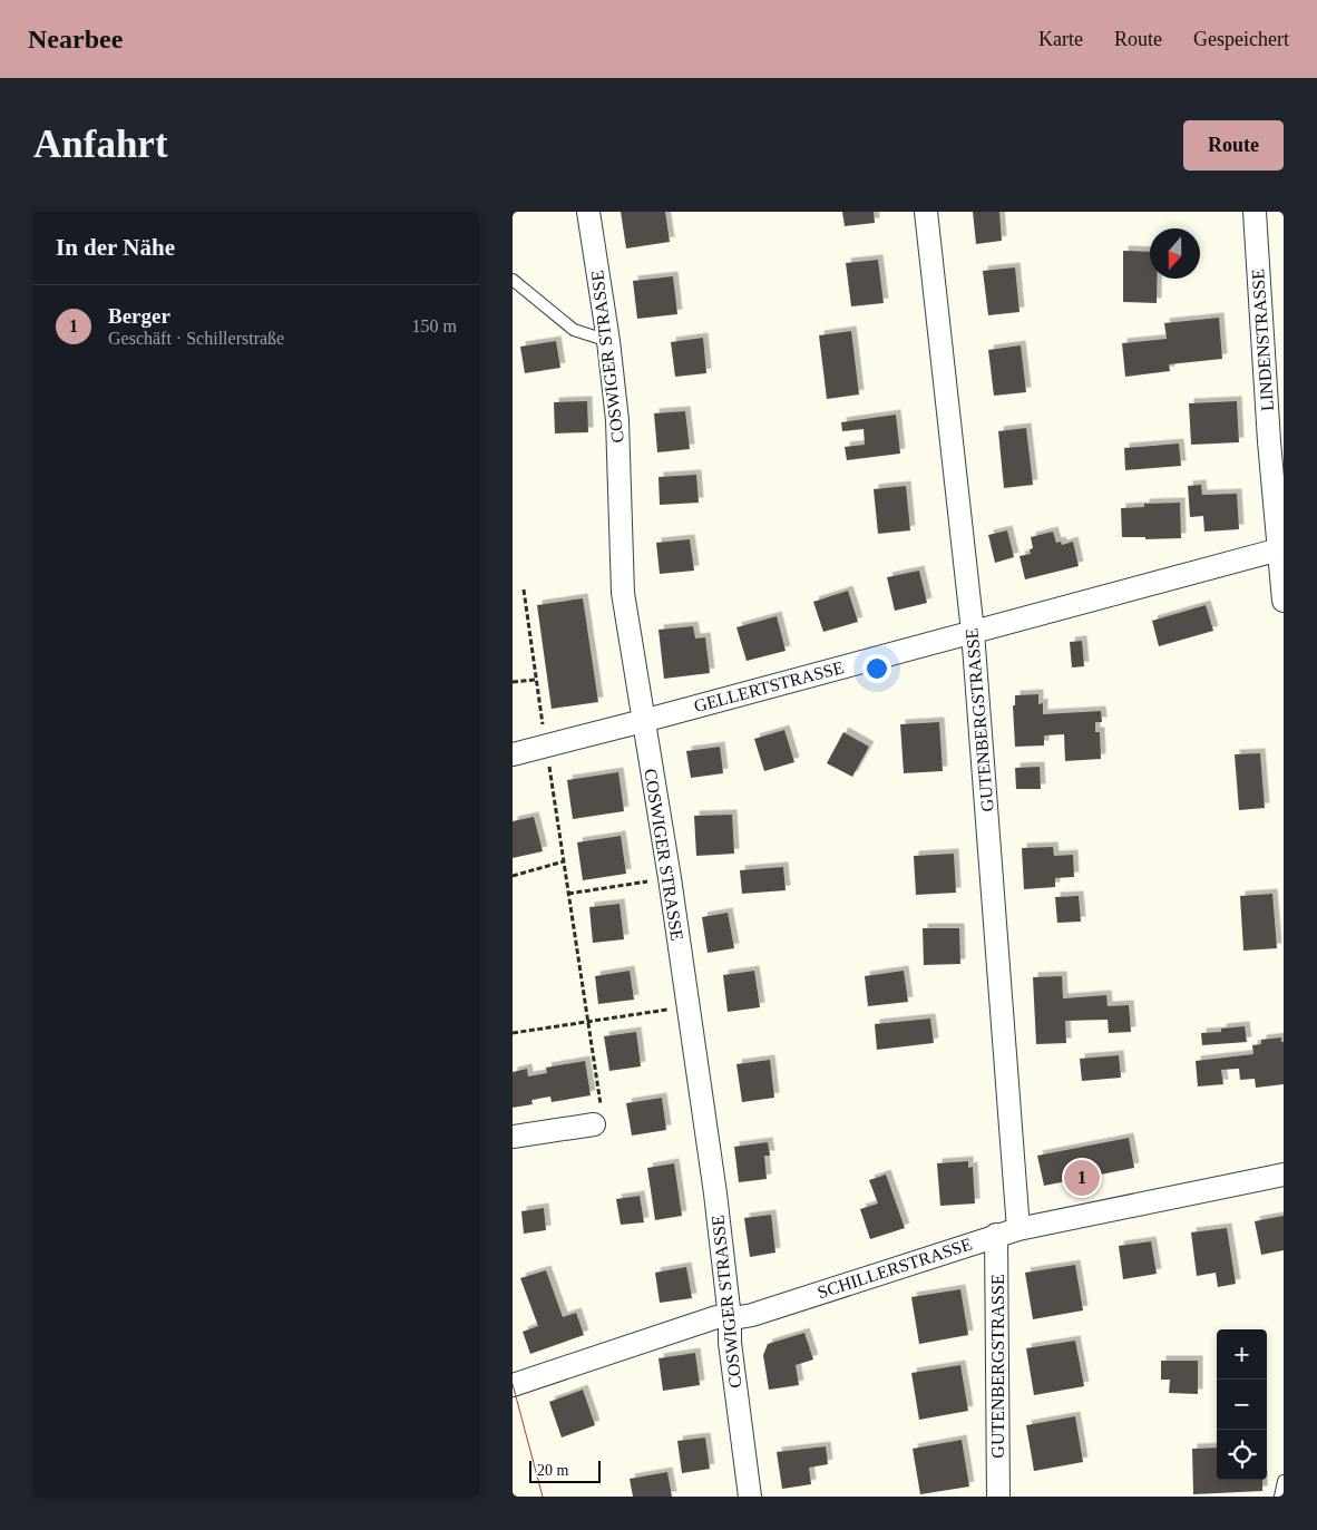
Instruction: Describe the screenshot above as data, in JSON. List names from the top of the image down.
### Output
{
  "streets": {
    "street": [
      "LINDENSTRASSE",
      "COSWIGER STRASSE",
      "GELLERTSTRASSE",
      "GUTENBERGSTRASSE",
      "SCHILLERSTRASSE"
    ]
  },
  "crossings": [
    ["LINDENSTRASSE", "GELLERTSTRASSE"],
    ["COSWIGER STRASSE", "GELLERTSTRASSE"],
    ["COSWIGER STRASSE", "SCHILLERSTRASSE"],
    ["GELLERTSTRASSE", "GUTENBERGSTRASSE"],
    ["GUTENBERGSTRASSE", "SCHILLERSTRASSE"]
  ],
  "scale_bar": "20 m",
  "north": "bottom",
  "page": {
    "header": "Nearbee",
    "nav": ["Karte", "Route", "Gespeichert"],
    "buttons": "Route",
    "title": "Anfahrt",
    "heading": "In der Nähe",
    "list": [
      {
        "mark": "1",
        "name": "Berger",
        "note": "Geschäft · Schillerstraße",
        "value": "150 m"
      }
    ],
    "pins": "1",
    "map_buttons": ["+", "−"],
    "scale": "20 m"
  }
}
